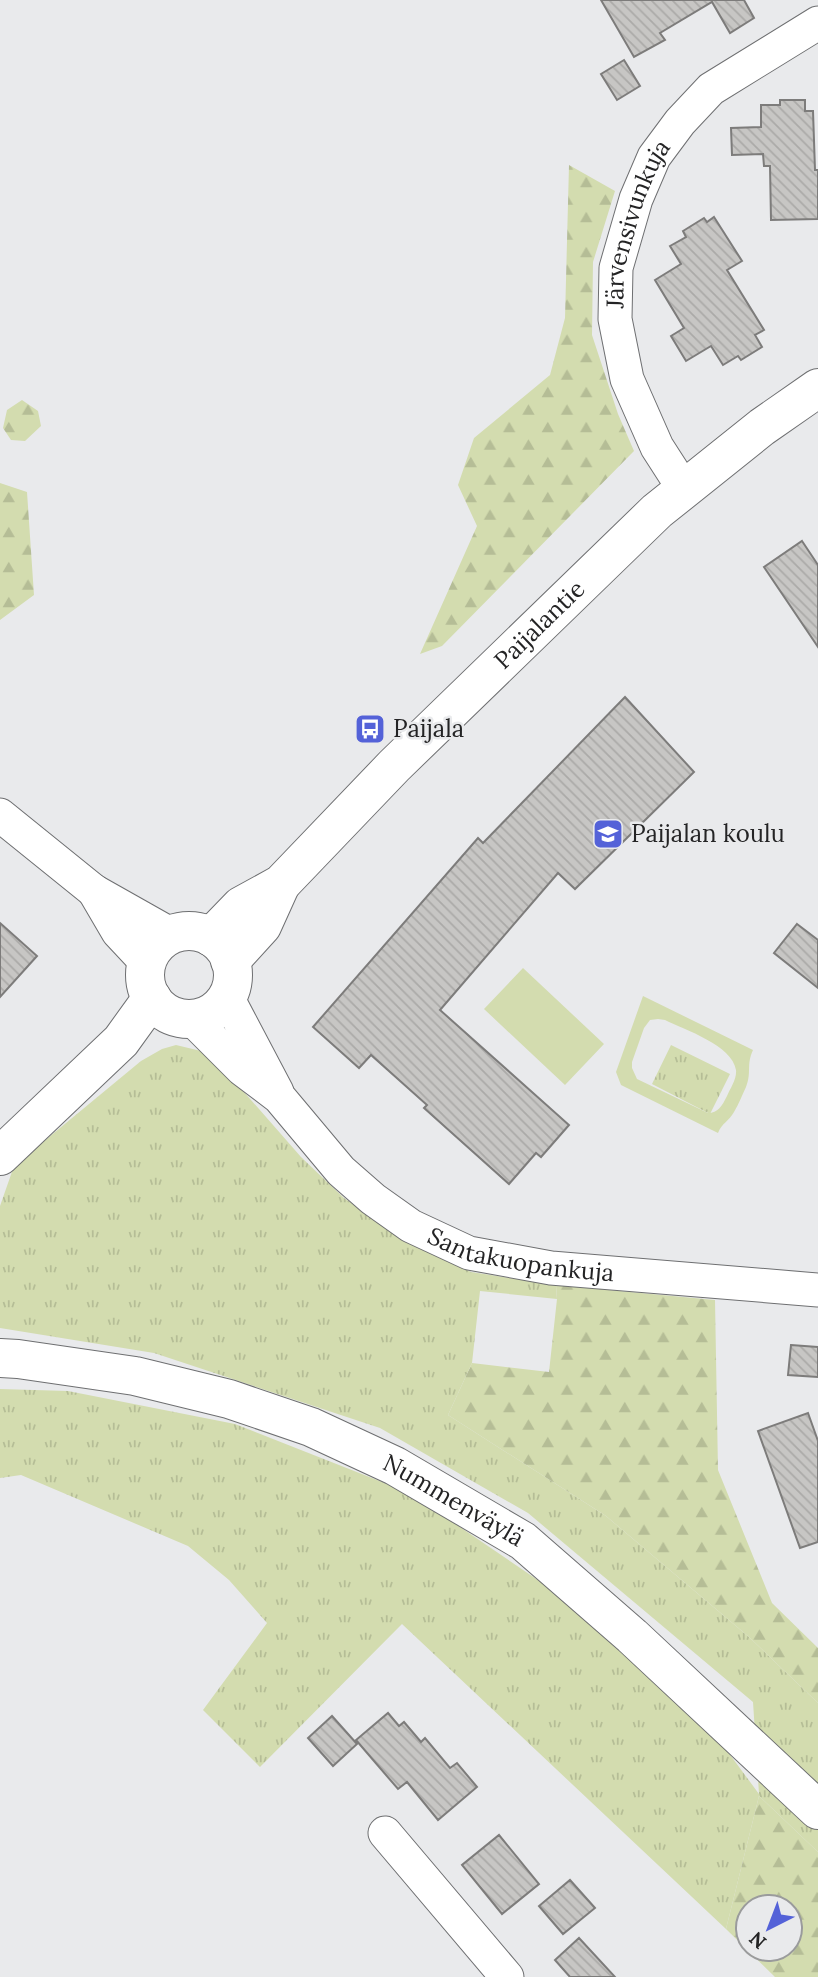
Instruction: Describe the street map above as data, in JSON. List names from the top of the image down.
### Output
{
  "streets": {
    "street": [
      "Järvensivunkuja",
      "Paijalantie",
      "Santakuopankuja",
      "Nummenväylä"
    ]
  },
  "crossings": [
    ["Järvensivunkuja", "Paijalantie"],
    ["Paijalantie", "Santakuopankuja"]
  ],
  "places": {
    "bus stop": ["Paijala"],
    "school or university": ["Paijalan koulu"]
  },
  "north": "bottom left"
}
